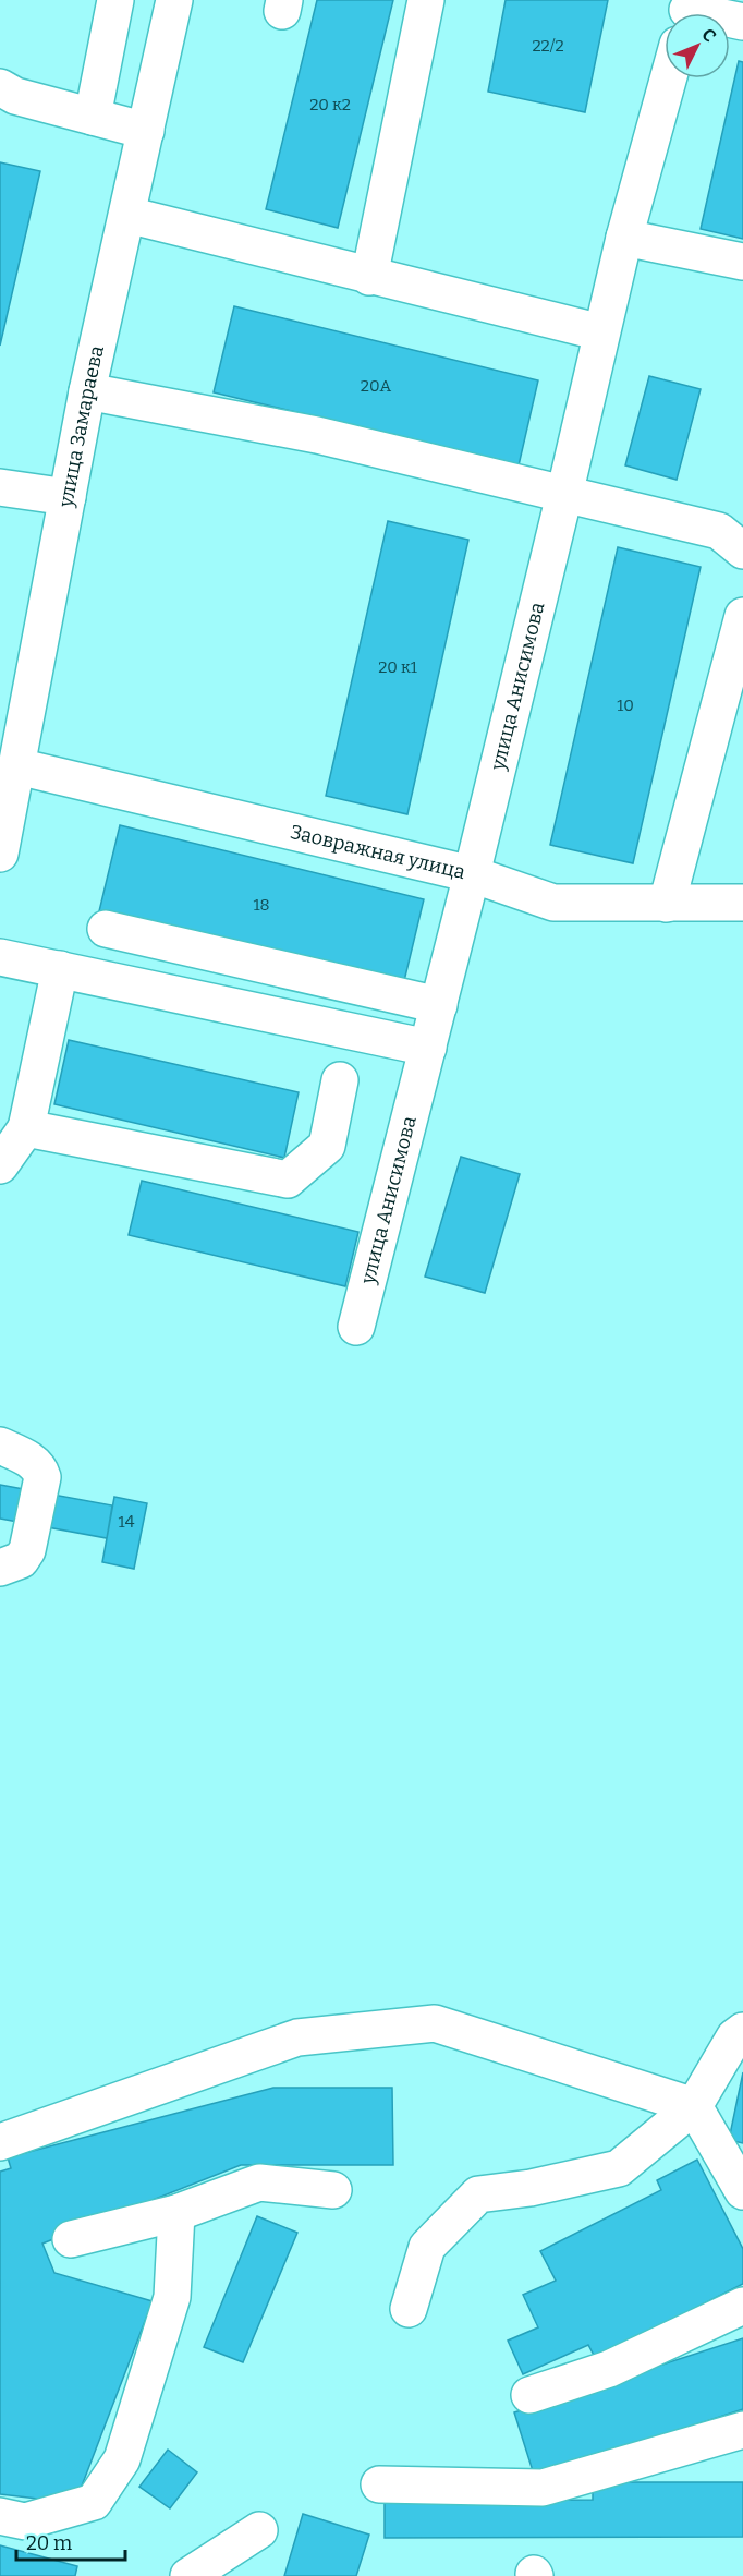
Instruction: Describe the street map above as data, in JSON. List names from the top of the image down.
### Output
{
  "streets": {
    "street": ["улица Замараева", "улица Анисимова", "Заовражная улица"]
  },
  "crossings": [
    ["улица Замараева", "Заовражная улица"],
    ["улица Анисимова", "Заовражная улица"]
  ],
  "house_numbers": [
    "22/2",
    "20 к2",
    "20А",
    "20 к1",
    "10",
    "18",
    "14"
  ],
  "scale_bar": "20 m",
  "north": "top right"
}
